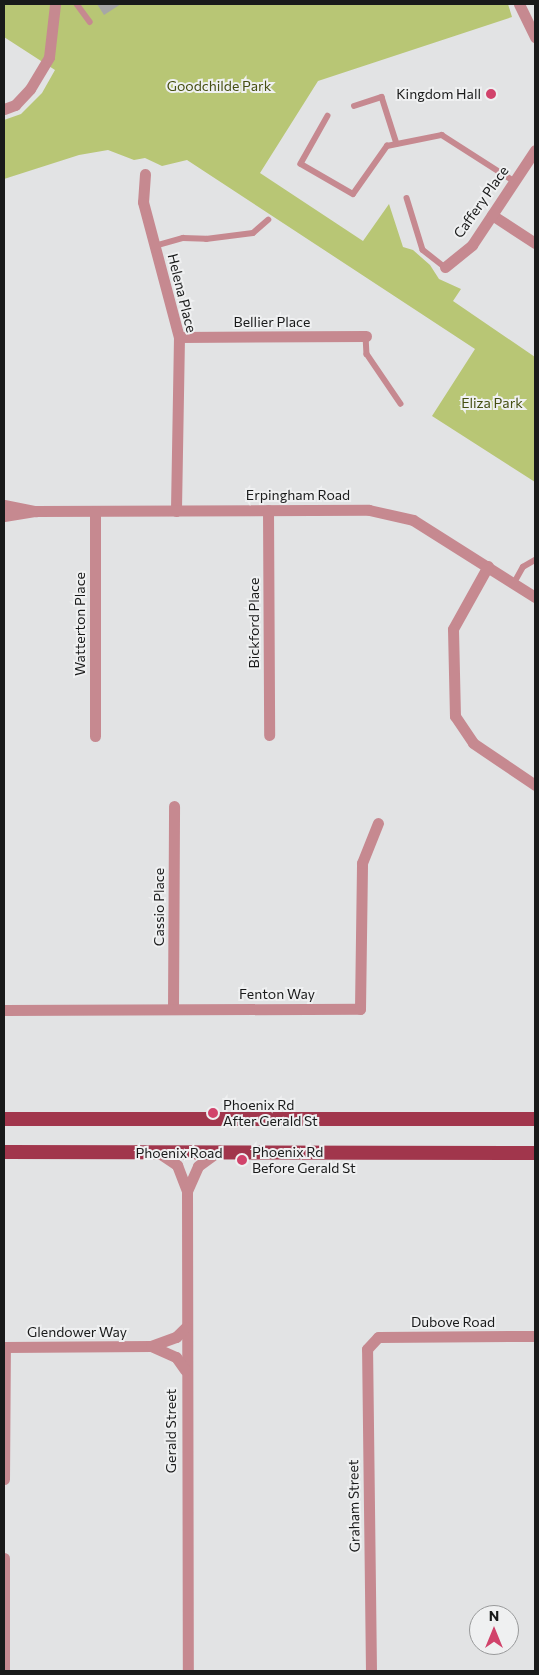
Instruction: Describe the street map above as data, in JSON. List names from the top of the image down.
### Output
{
  "streets": {
    "main road": ["Phoenix Road"],
    "street": [
      "Caffery Place",
      "Helena Place",
      "Bellier Place",
      "Erpingham Road",
      "Bickford Place",
      "Watterton Place",
      "Cassio Place",
      "Fenton Way",
      "Dubove Road",
      "Glendower Way",
      "Gerald Street",
      "Graham Street"
    ]
  },
  "crossings": [
    ["Helena Place", "Bellier Place"],
    ["Helena Place", "Erpingham Road"],
    ["Erpingham Road", "Bickford Place"],
    ["Erpingham Road", "Watterton Place"],
    ["Cassio Place", "Fenton Way"],
    ["Phoenix Road", "Gerald Street"],
    ["Dubove Road", "Graham Street"],
    ["Glendower Way", "Gerald Street"]
  ],
  "parks": ["Goodchilde Park", "Eliza Park"],
  "places": ["Kingdom Hall", "Phoenix Rd After Gerald St", "Phoenix Rd Before Gerald St"],
  "north": "top"
}
